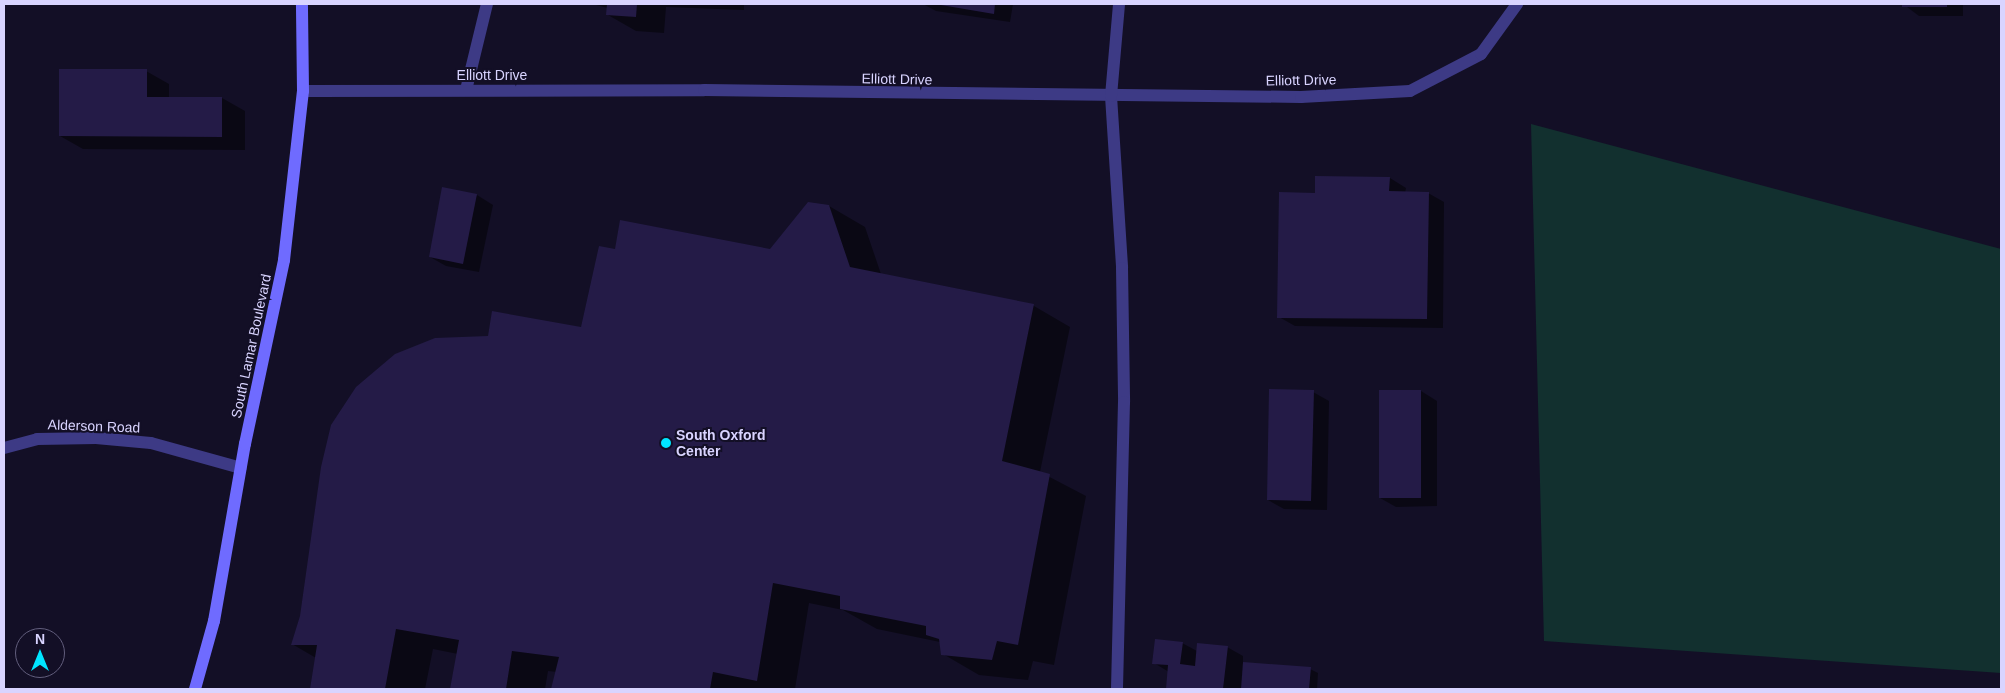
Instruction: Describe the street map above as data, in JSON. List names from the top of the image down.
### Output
{
  "streets": {
    "street": ["Elliott Drive", "South Lamar Boulevard", "Alderson Road"]
  },
  "crossings": [
    ["Elliott Drive", "South Lamar Boulevard"],
    ["South Lamar Boulevard", "Alderson Road"]
  ],
  "places": ["South Oxford Center"],
  "north": "top"
}
